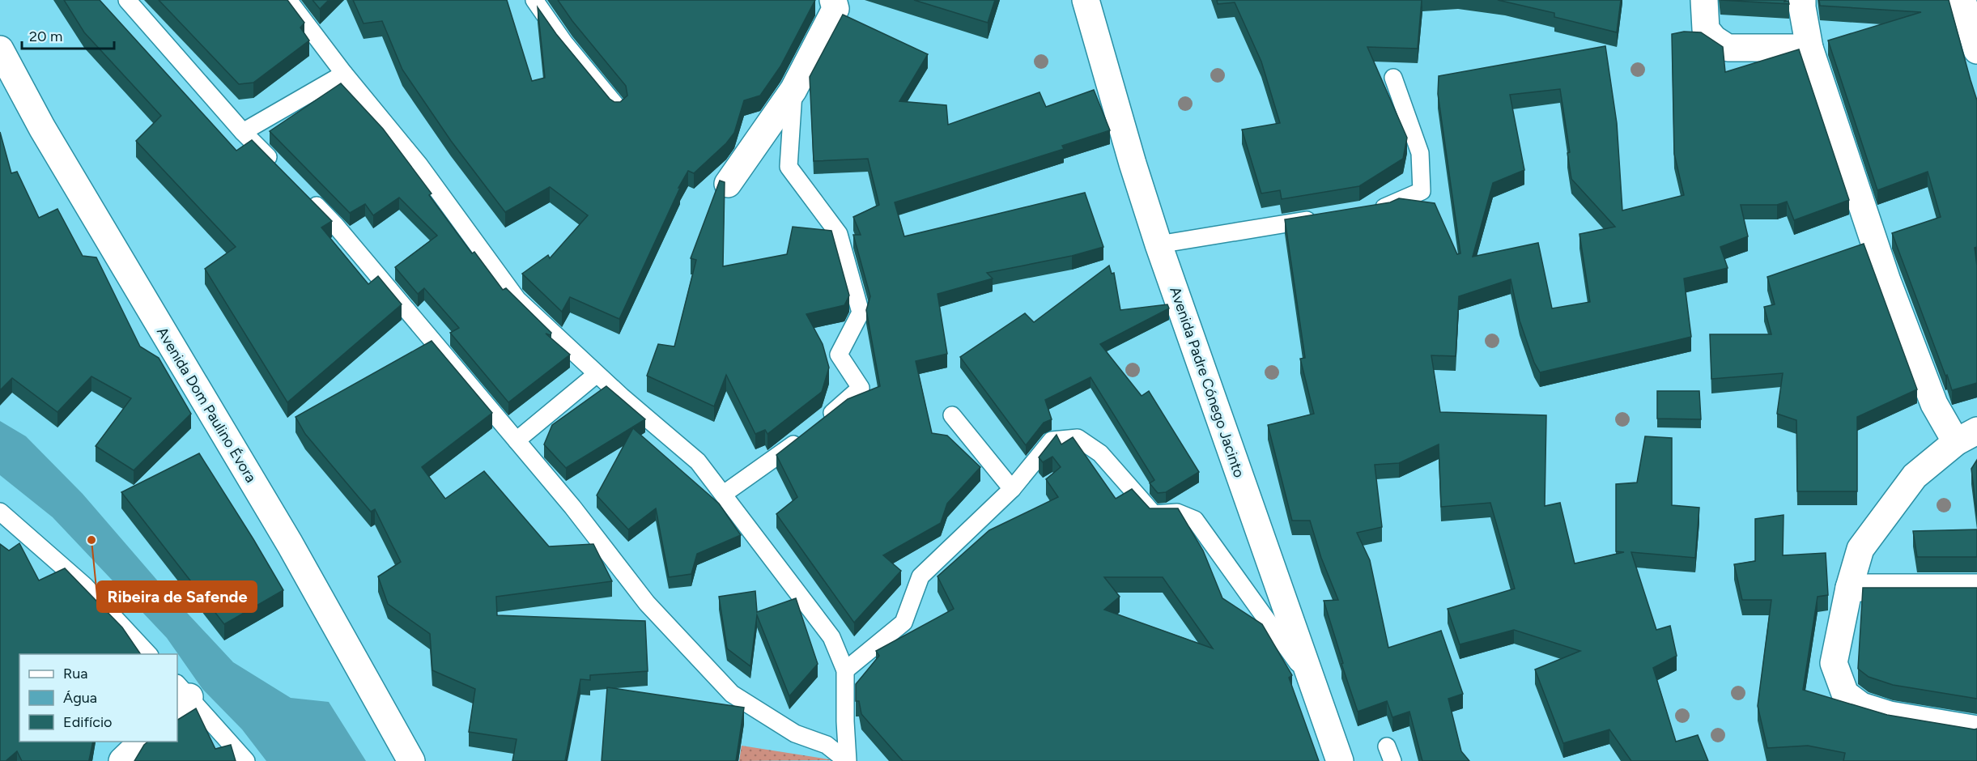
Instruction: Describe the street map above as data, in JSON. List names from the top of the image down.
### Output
{
  "streets": {
    "street": ["Avenida Padre Cónego Jacinto", "Avenida Dom Paulino Évora"]
  },
  "places": ["Ribeira de Safende"],
  "legend": ["Rua", "Água", "Edifício"],
  "scale_bar": "20 m"
}
